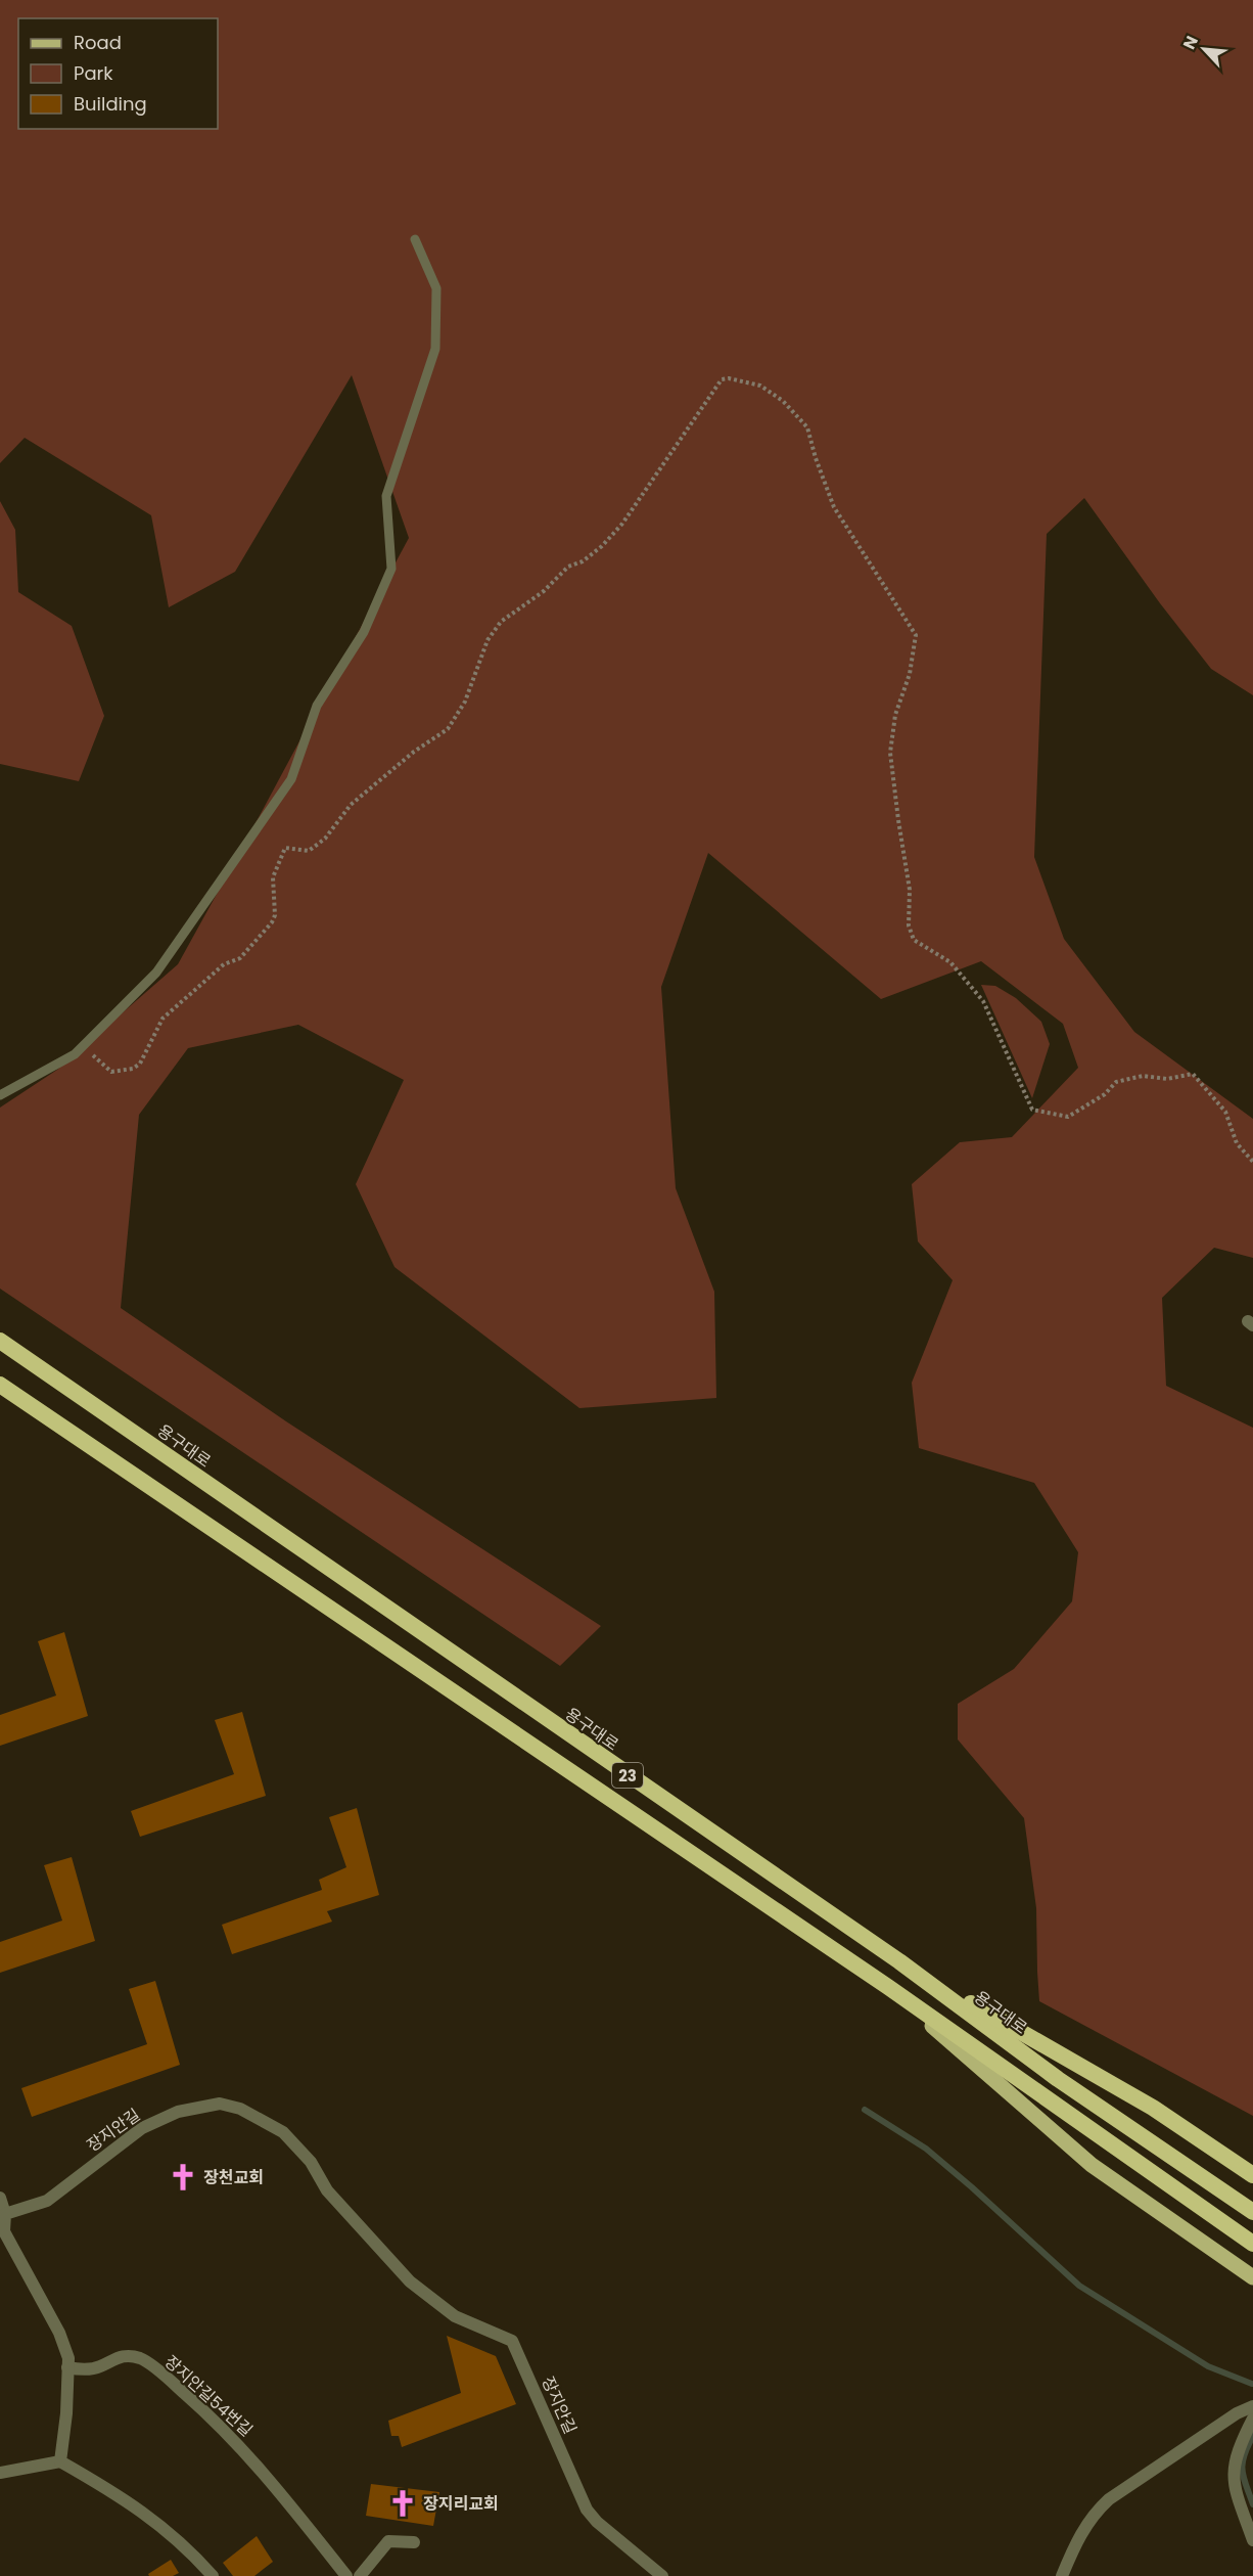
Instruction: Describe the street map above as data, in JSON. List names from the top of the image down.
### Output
{
  "streets": {
    "highway": ["용구대로", "23"],
    "street": ["장지안길", "장지안길54번길"]
  },
  "places": {
    "church": ["장천교회", "장지리교회"]
  },
  "legend": ["Road", "Park", "Building"],
  "north": "top left"
}
